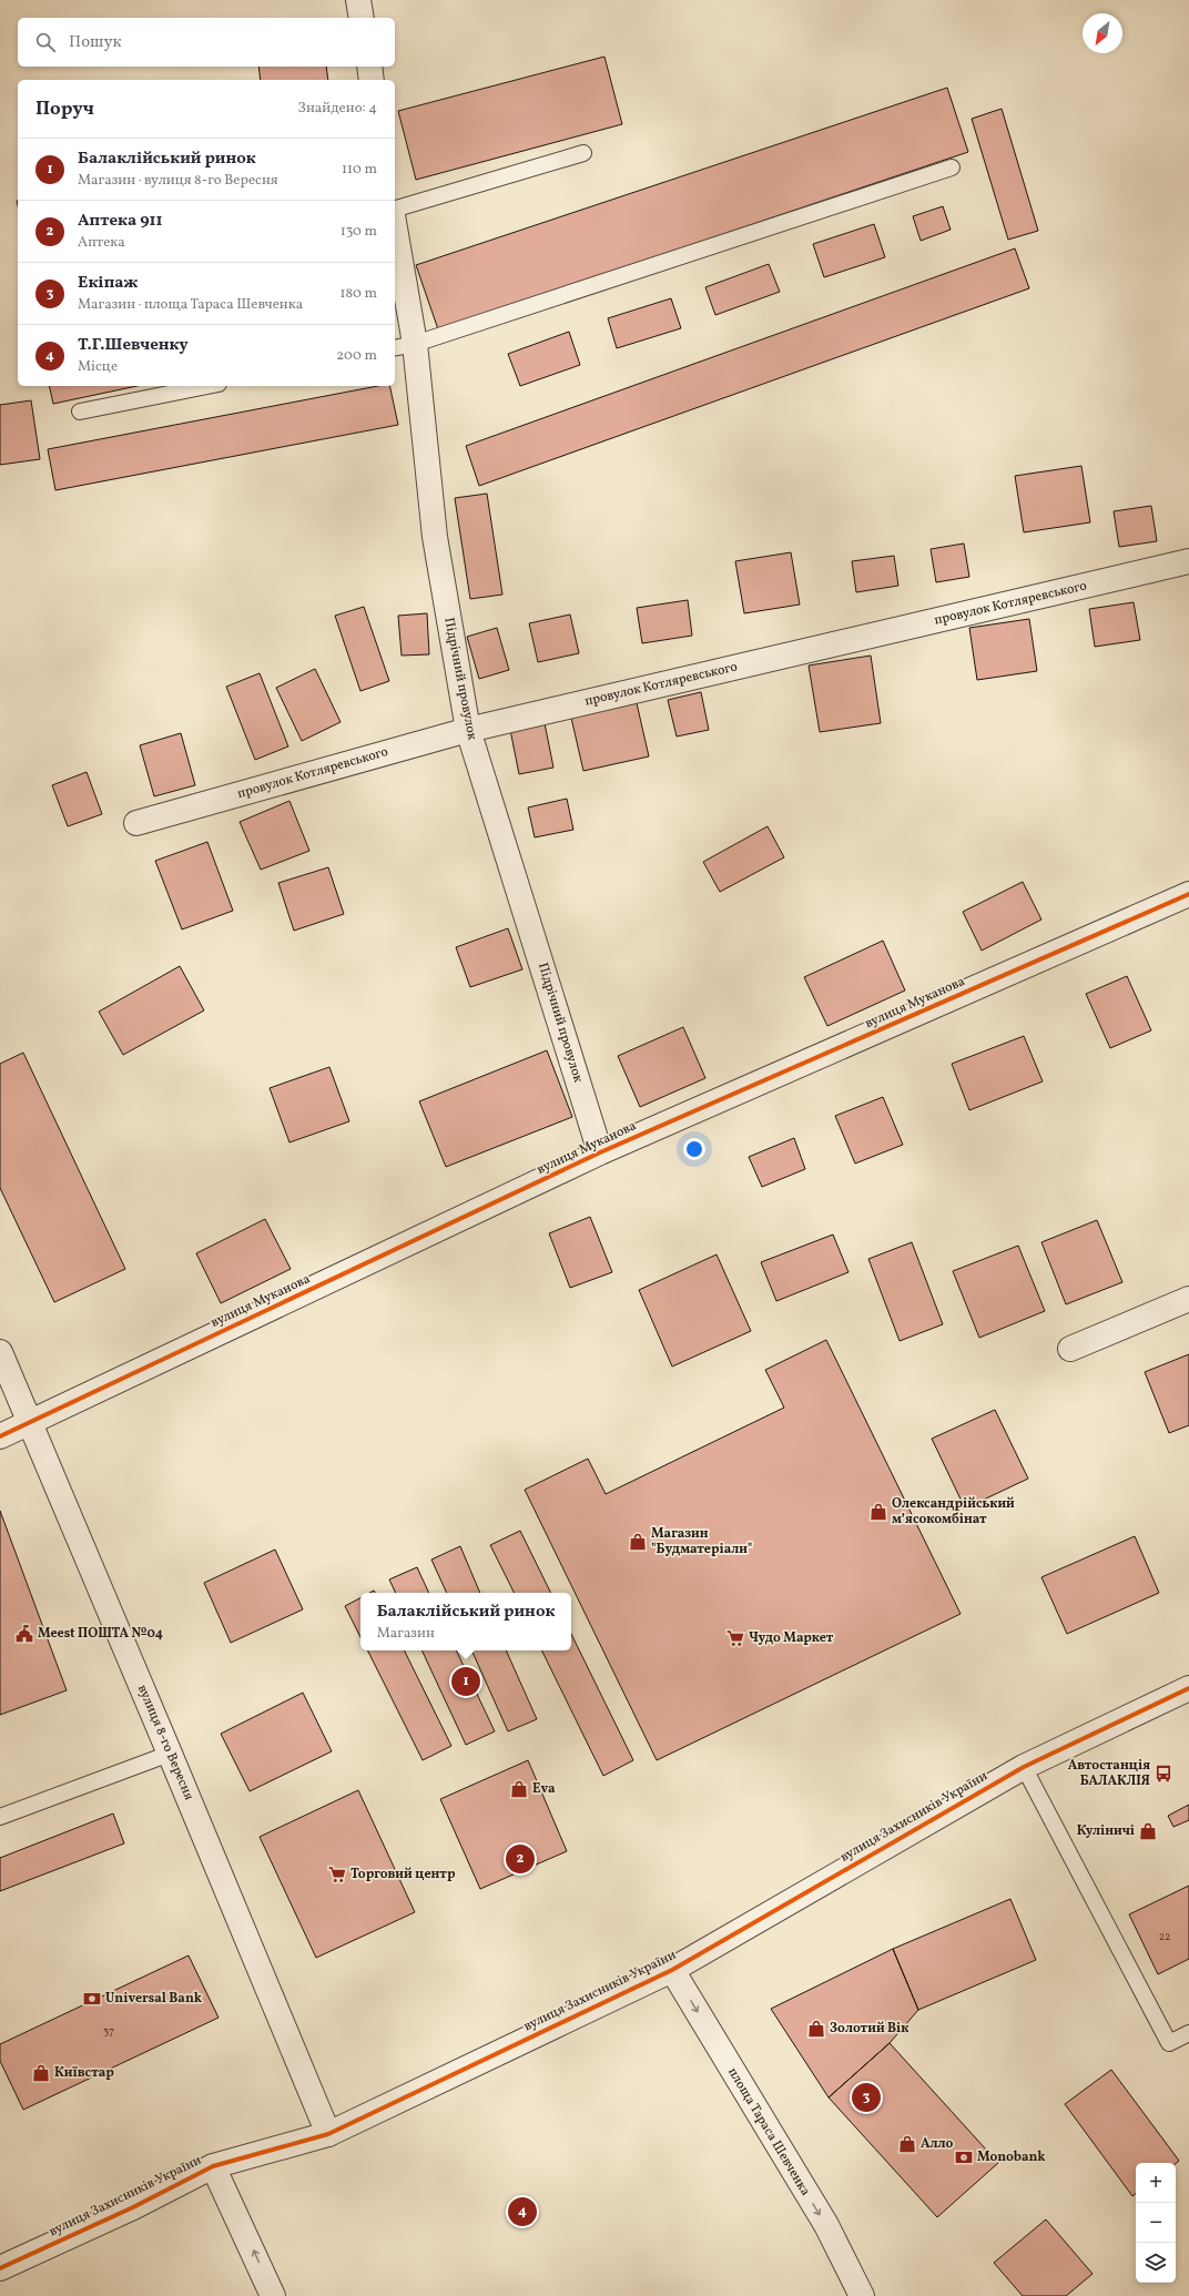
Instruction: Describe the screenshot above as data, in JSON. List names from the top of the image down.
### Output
{
  "streets": {
    "street": [
      "провулок Котляревського",
      "Підрічний провулок",
      "вулиця Муканова",
      "вулиця 8-го Вересня",
      "вулиця Захисників України",
      "площа Тараса Шевченка"
    ]
  },
  "crossings": [
    ["провулок Котляревського", "Підрічний провулок"],
    ["Підрічний провулок", "вулиця Муканова"],
    ["вулиця Муканова", "вулиця 8-го Вересня"],
    ["вулиця 8-го Вересня", "вулиця Захисників України"],
    ["вулиця Захисників України", "площа Тараса Шевченка"]
  ],
  "one_way": ["площа Тараса Шевченка"],
  "places": {
    "shop": [
      "Олександрійський мʼясокомбінат",
      "Магазин \"Будматеріали\"",
      "Eva",
      "Куліничі",
      "Золотий Вік",
      "Київстар",
      "Алло"
    ],
    "public building": ["Meest ПОШТА №04"],
    "supermarket": ["Чудо Маркет", "Торговий центр"],
    "bus stop": ["Автостанція БАЛАКЛІЯ"],
    "bank": ["Universal Bank", "Monobank"]
  },
  "house_numbers": ["22", "37"],
  "north": "bottom left",
  "page": {
    "search": "Пошук",
    "heading": ["Поруч", "Знайдено: 4"],
    "list": [
      {
        "mark": "1",
        "name": "Балаклійський ринок",
        "note": "Магазин · вулиця 8-го Вересня",
        "value": "110 m"
      },
      {
        "mark": "2",
        "name": "Аптека 911",
        "note": "Аптека",
        "value": "130 m"
      },
      {
        "mark": "3",
        "name": "Екіпаж",
        "note": "Магазин · площа Тараса Шевченка",
        "value": "180 m"
      },
      {
        "mark": "4",
        "name": "Т.Г.Шевченку",
        "note": "Місце",
        "value": "200 m"
      }
    ],
    "popup": ["Балаклійський ринок", "Магазин"],
    "pins": [
      "1",
      "2",
      "3",
      "4"
    ],
    "map_buttons": ["+", "−"]
  }
}
